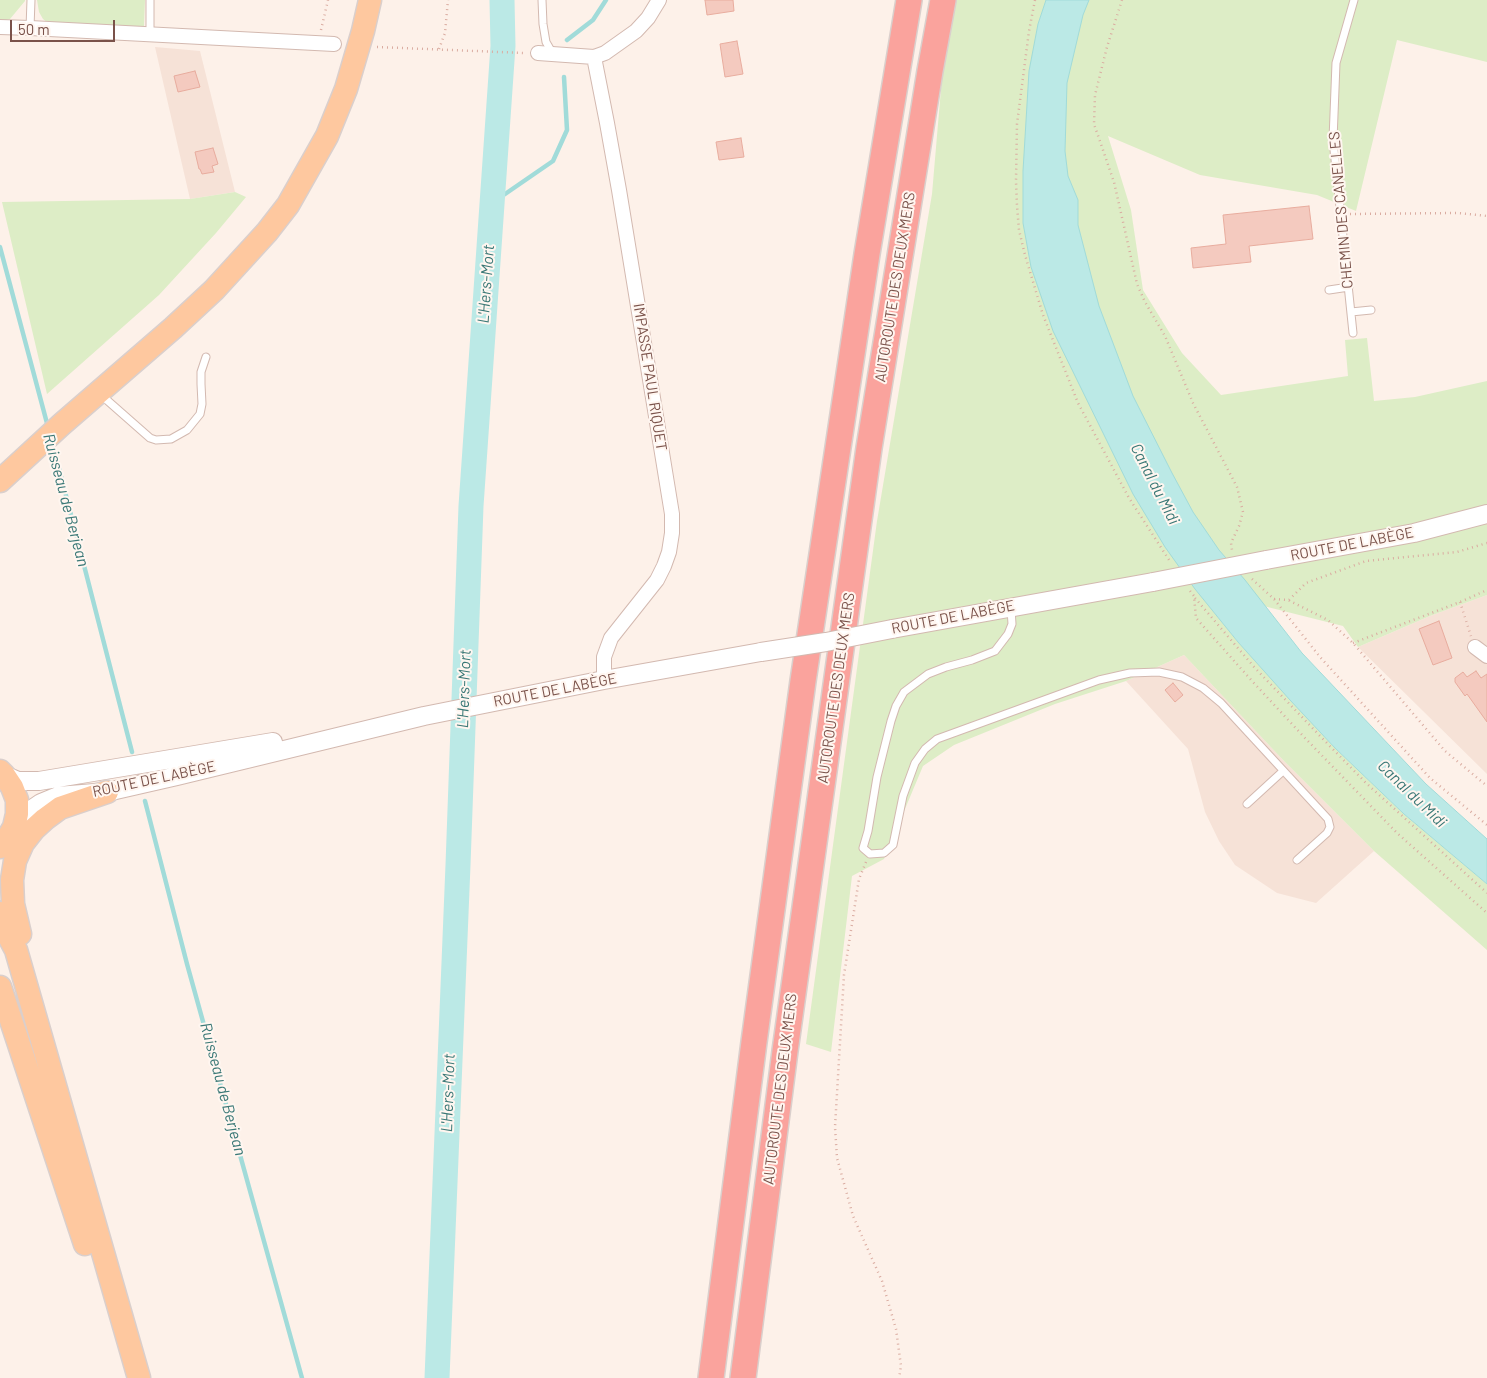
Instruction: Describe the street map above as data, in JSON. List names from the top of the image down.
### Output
{
  "streets": {
    "highway": ["AUTOROUTE DES DEUX MERS"],
    "street": ["IMPASSE PAUL RIQUET", "ROUTE DE LABÈGE"],
    "lane": ["CHEMIN DES CANELLES"]
  },
  "crossings": [
    ["IMPASSE PAUL RIQUET", "ROUTE DE LABÈGE"]
  ],
  "water": ["L'Hers-Mort", "Canal du Midi", "Ruisseau de Berjean"],
  "scale_bar": "50 m"
}
